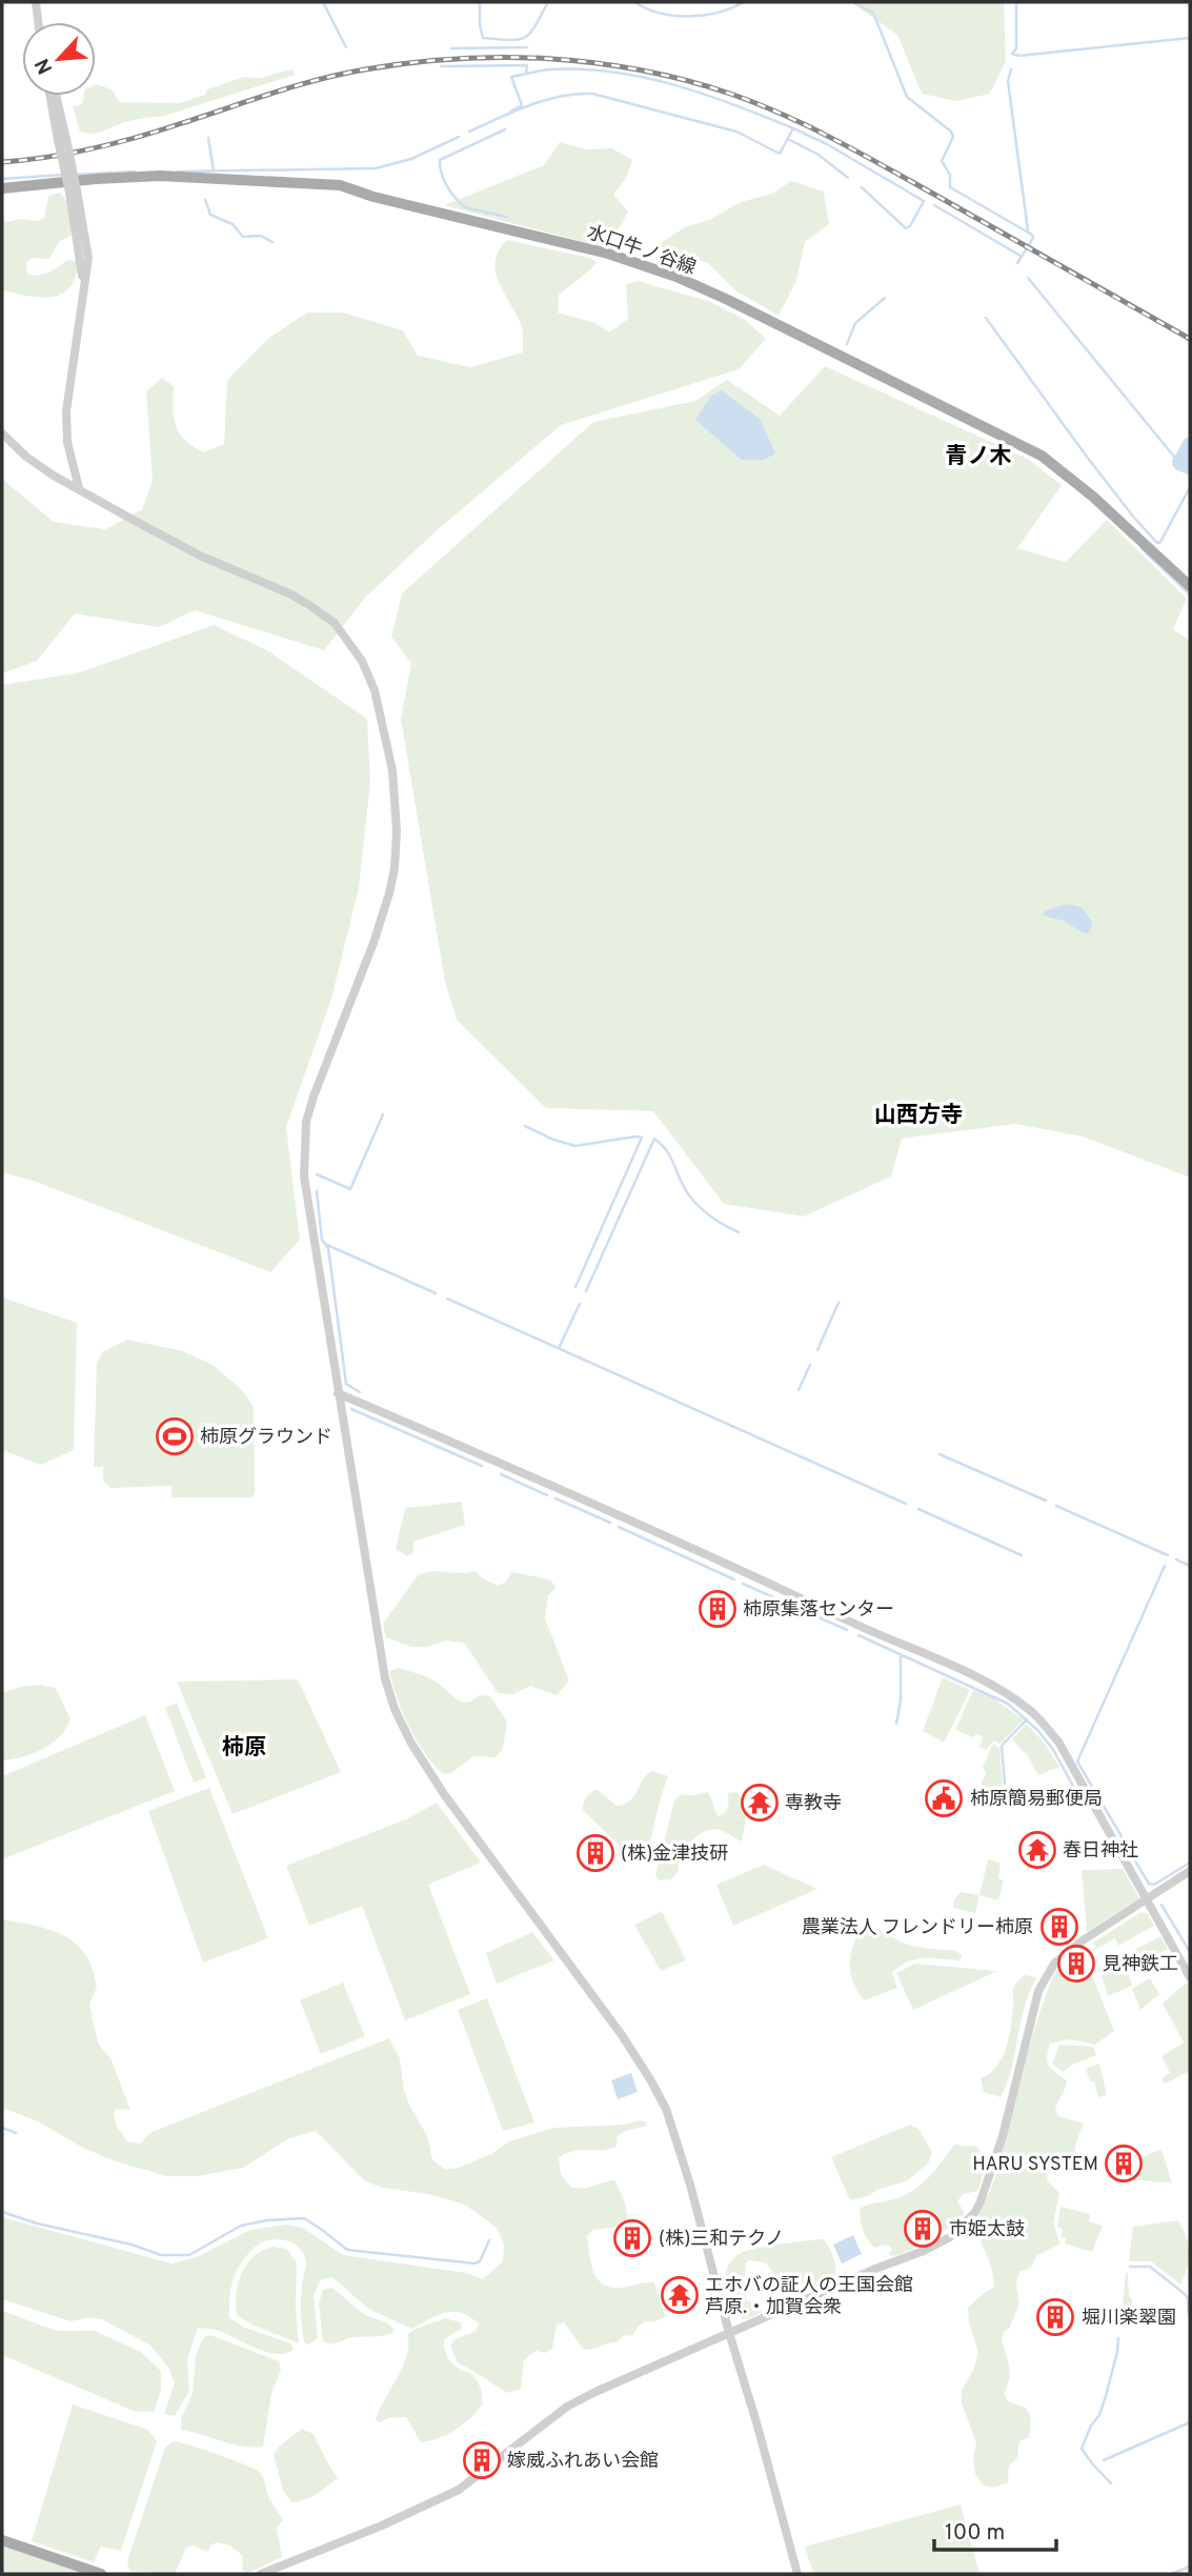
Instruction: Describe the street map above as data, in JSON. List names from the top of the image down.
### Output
{
  "streets": {
    "main road": ["水口牛ノ谷線"]
  },
  "districts": ["青ノ木", "山西方寺", "柿原"],
  "places": {
    "sports": ["柿原グラウンド"],
    "building": [
      "柿原集落センター",
      "(株)金津技研",
      "農業法人 フレンドリー柿原",
      "見神鉄工",
      "HARU SYSTEM",
      "市姫太鼓",
      "(株)三和テクノ",
      "堀川楽翠園",
      "嫁威ふれあい会館"
    ],
    "public building": ["柿原簡易郵便局"],
    "temple": ["専教寺", "春日神社", "エホバの証人の王国会館 芦原.・加賀会衆"]
  },
  "scale_bar": "100 m",
  "north": "bottom left"
}
